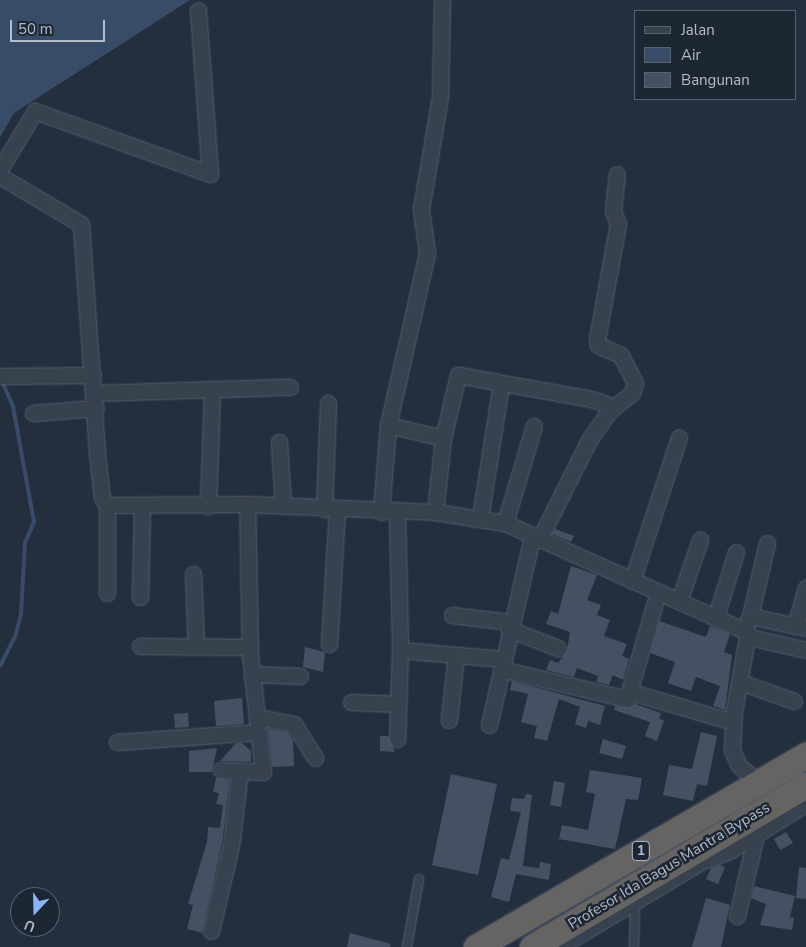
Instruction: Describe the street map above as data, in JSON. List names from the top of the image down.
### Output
{
  "streets": {
    "highway": ["1", "Profesor Ida Bagus Mantra Bypass"]
  },
  "legend": ["Jalan", "Air", "Bangunan"],
  "scale_bar": "50 m",
  "north": "bottom"
}
